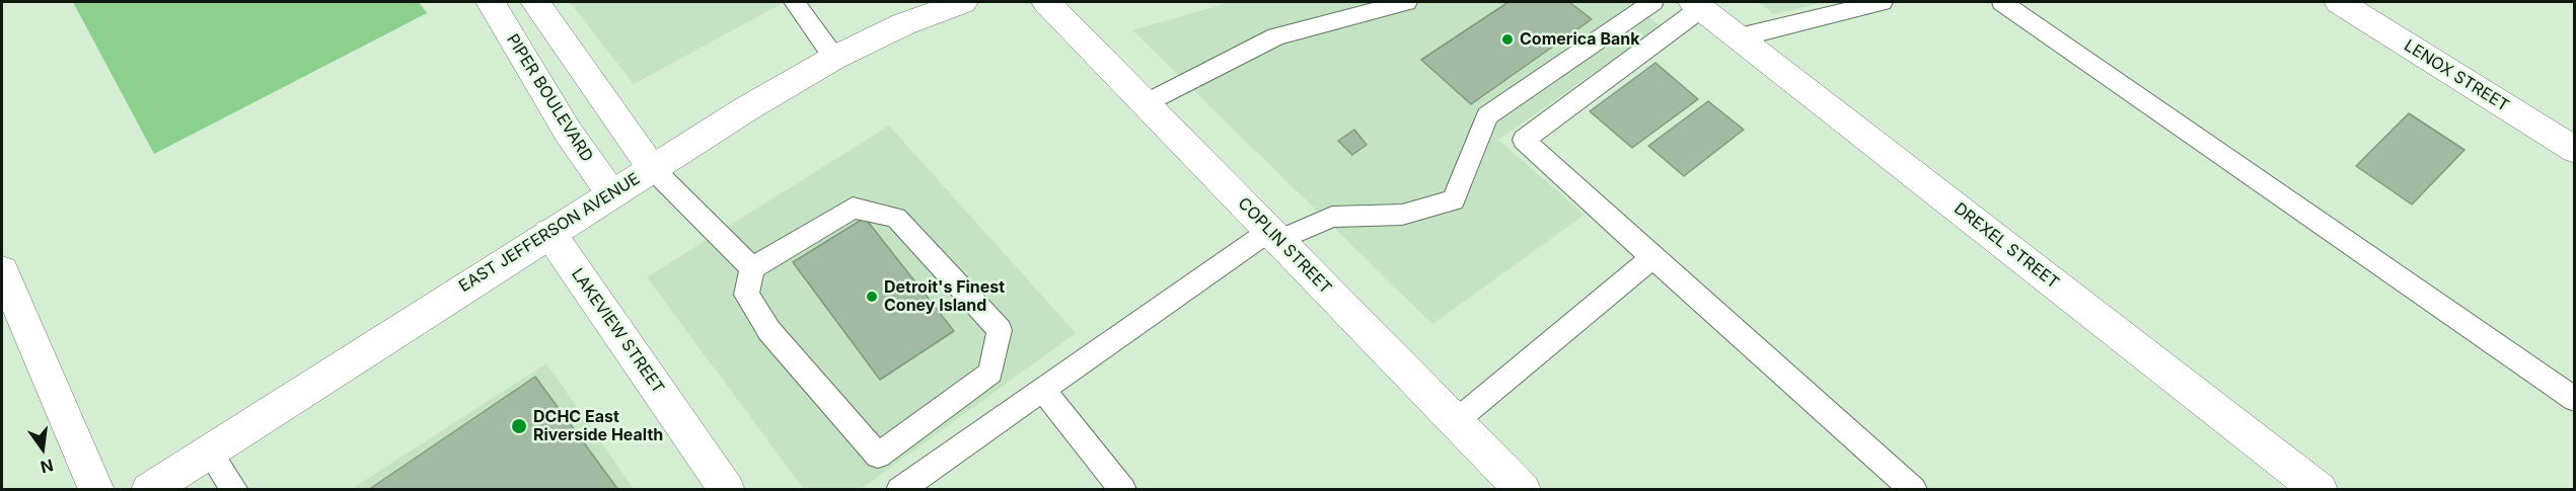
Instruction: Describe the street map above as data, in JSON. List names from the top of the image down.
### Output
{
  "streets": {
    "street": [
      "LENOX STREET",
      "PIPER BOULEVARD",
      "EAST JEFFERSON AVENUE",
      "COPLIN STREET",
      "DREXEL STREET",
      "LAKEVIEW STREET"
    ]
  },
  "crossings": [
    ["PIPER BOULEVARD", "EAST JEFFERSON AVENUE"],
    ["EAST JEFFERSON AVENUE", "LAKEVIEW STREET"]
  ],
  "places": ["Comerica Bank", "Detroit's Finest Coney Island", "DCHC East Riverside Health"],
  "north": "bottom"
}
